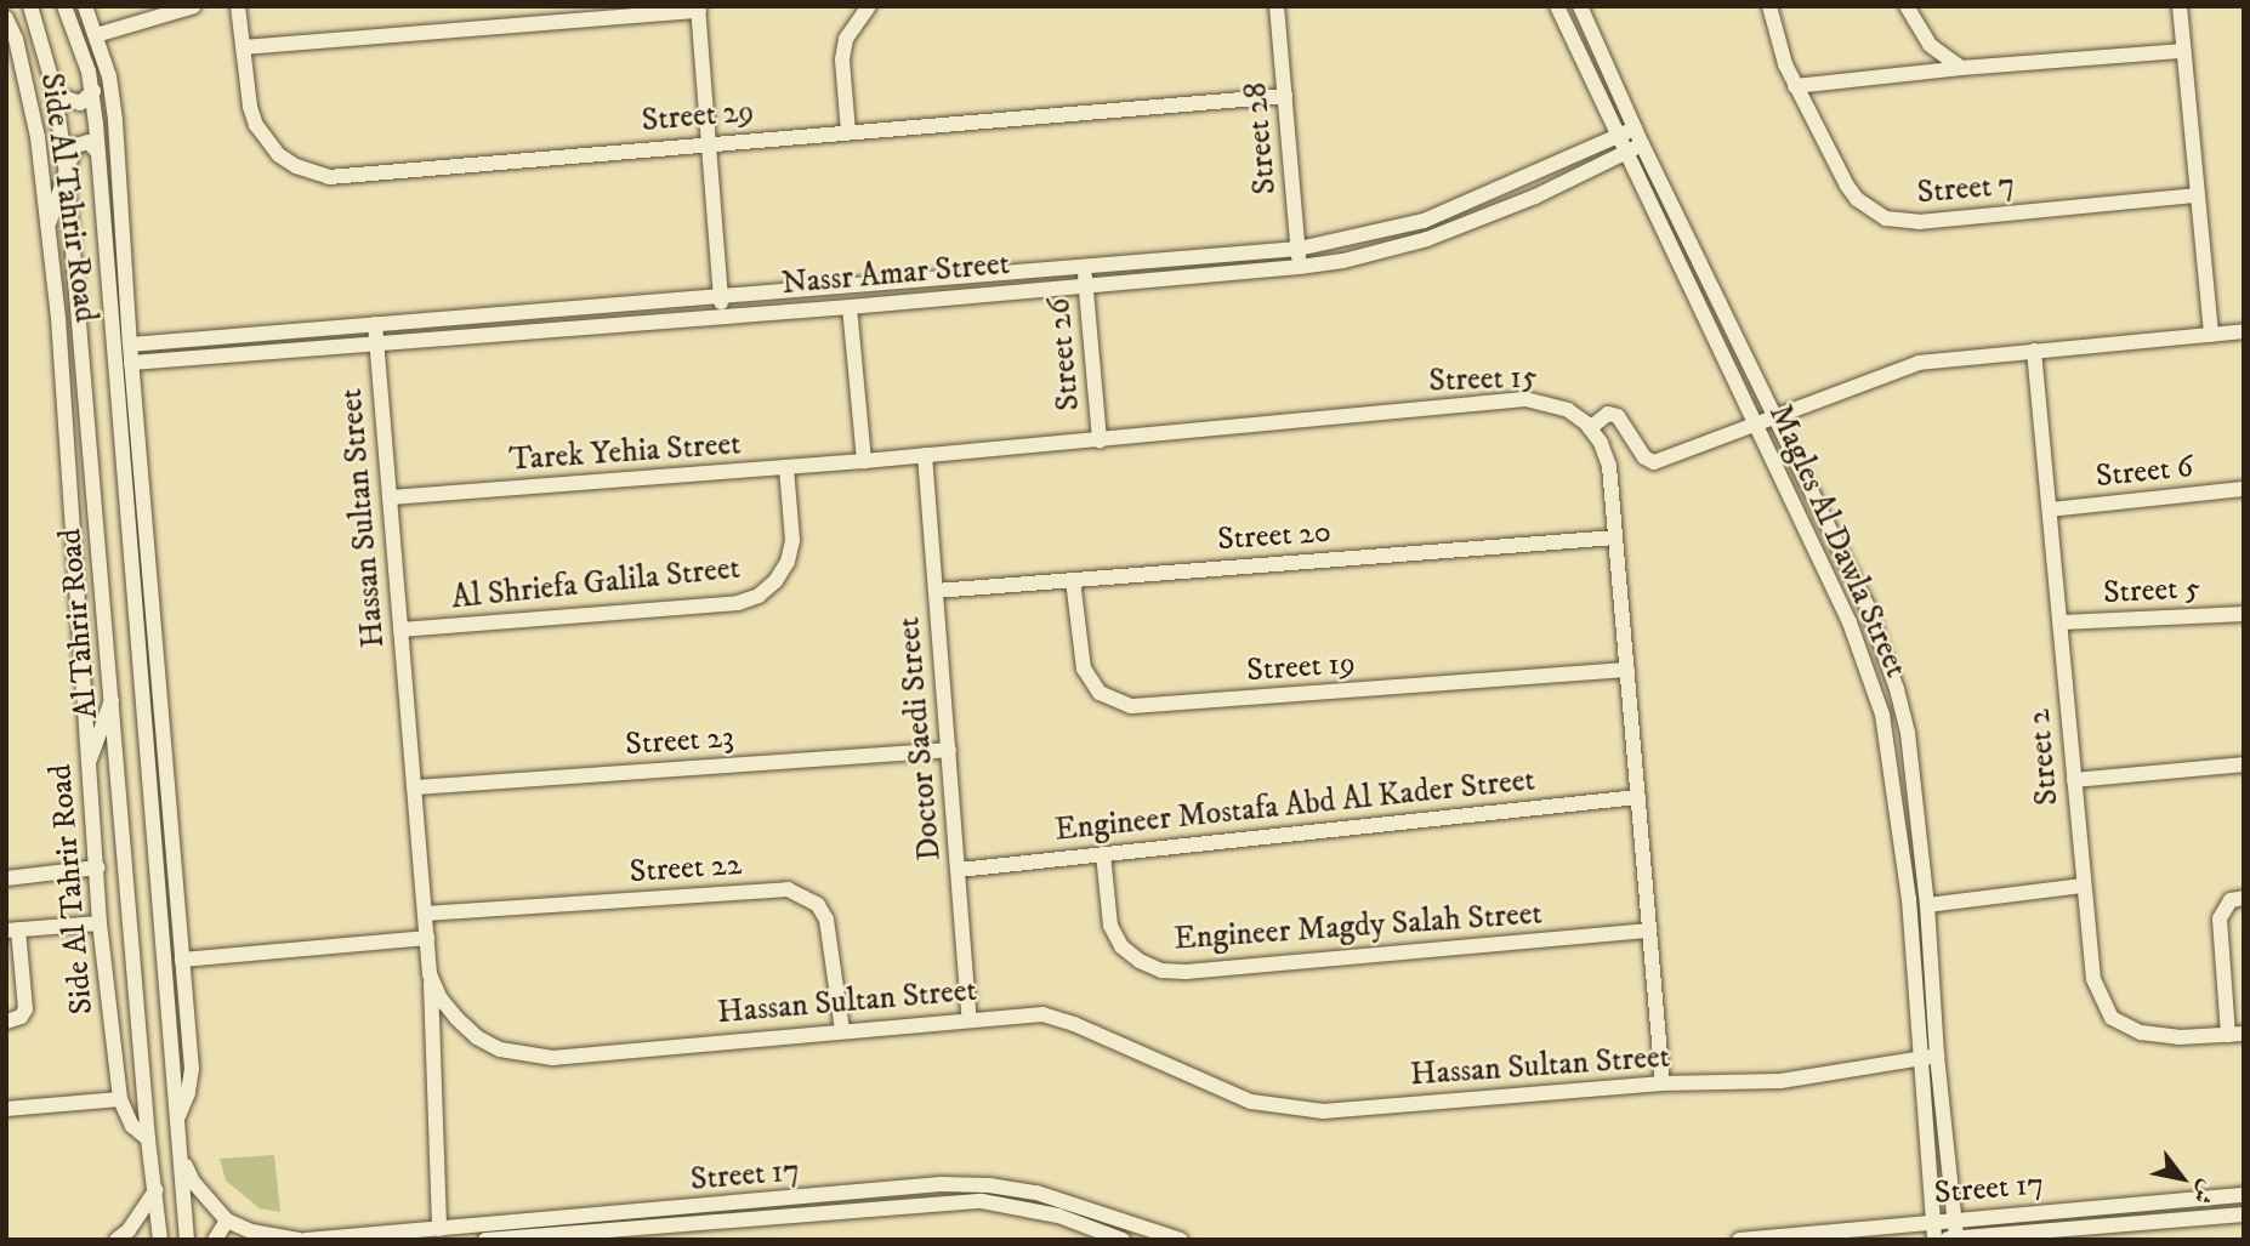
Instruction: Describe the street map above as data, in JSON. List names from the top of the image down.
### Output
{
  "streets": {
    "street": [
      "Street 29",
      "Street 28",
      "Street 7",
      "Side Al Tahrir Road",
      "Nassr Amar Street",
      "Street 26",
      "Street 15",
      "Tarek Yehia Street",
      "Street 6",
      "Hassan Sultan Street",
      "Street 20",
      "Magles Al Dawla Street",
      "Al Shriefa Galila Street",
      "Street 5",
      "Al Tahrir Road",
      "Street 19",
      "Doctor Saedi Street",
      "Street 23",
      "Street 2",
      "Engineer Mostafa Abd Al Kader Street",
      "Street 22",
      "Engineer Magdy Salah Street",
      "Street 17"
    ]
  },
  "crossings": [
    ["Street 29", "Street 28"],
    ["Street 28", "Nassr Amar Street"],
    ["Side Al Tahrir Road", "Nassr Amar Street"],
    ["Side Al Tahrir Road", "Al Tahrir Road"],
    ["Nassr Amar Street", "Street 26"],
    ["Nassr Amar Street", "Hassan Sultan Street"],
    ["Nassr Amar Street", "Magles Al Dawla Street"],
    ["Street 26", "Street 15"],
    ["Street 15", "Tarek Yehia Street"],
    ["Street 15", "Doctor Saedi Street"],
    ["Tarek Yehia Street", "Hassan Sultan Street"],
    ["Tarek Yehia Street", "Al Shriefa Galila Street"],
    ["Street 6", "Street 2"],
    ["Hassan Sultan Street", "Magles Al Dawla Street"],
    ["Hassan Sultan Street", "Al Shriefa Galila Street"],
    ["Hassan Sultan Street", "Doctor Saedi Street"],
    ["Hassan Sultan Street", "Street 23"],
    ["Hassan Sultan Street", "Street 22"],
    ["Street 20", "Street 19"],
    ["Street 20", "Doctor Saedi Street"],
    ["Magles Al Dawla Street", "Street 17"],
    ["Street 5", "Street 2"],
    ["Doctor Saedi Street", "Street 23"],
    ["Doctor Saedi Street", "Engineer Mostafa Abd Al Kader Street"],
    ["Engineer Mostafa Abd Al Kader Street", "Engineer Magdy Salah Street"]
  ],
  "north": "bottom right"
}
